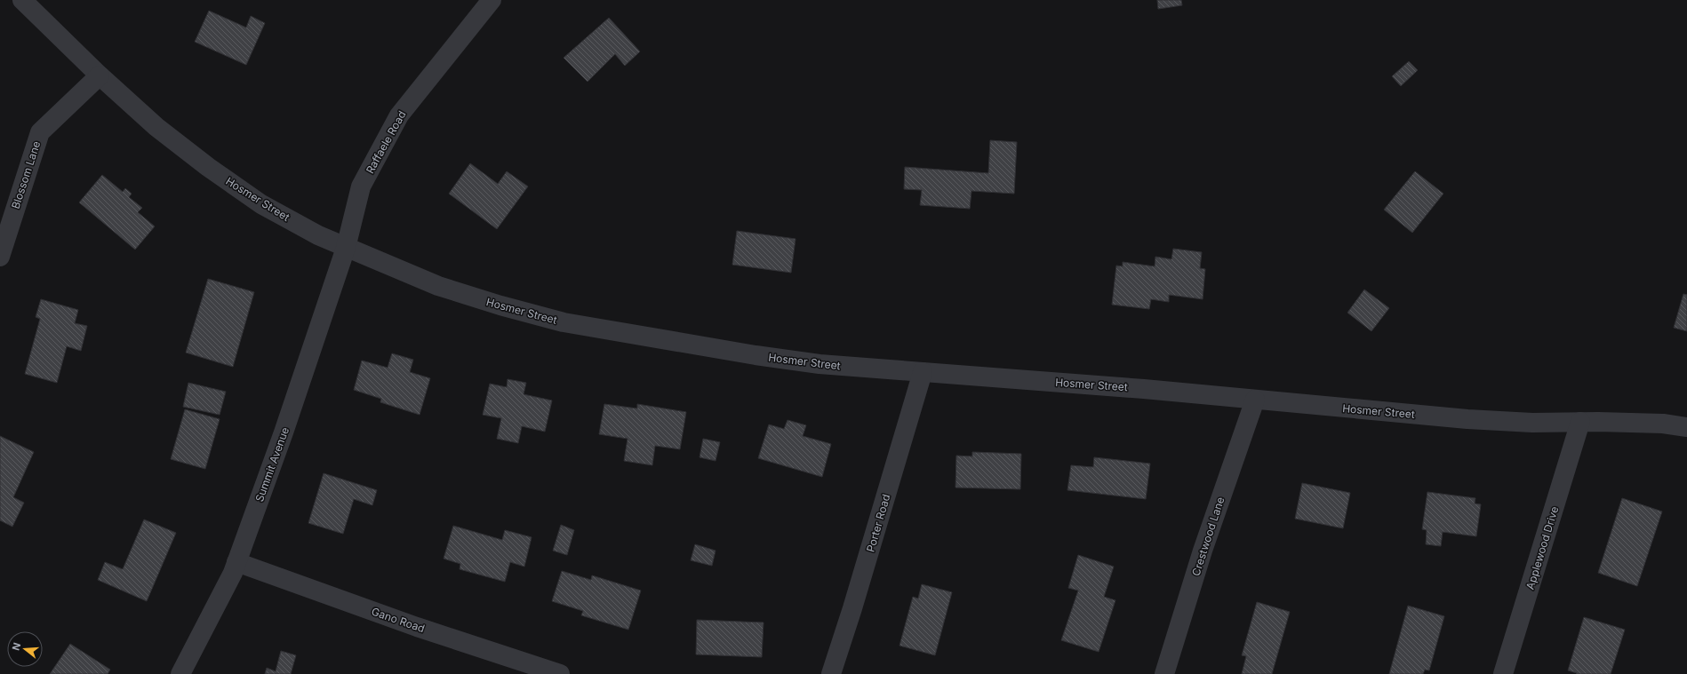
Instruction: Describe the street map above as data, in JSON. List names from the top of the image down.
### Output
{
  "streets": {
    "street": [
      "Raffaele Road",
      "Blossom Lane",
      "Hosmer Street",
      "Summit Avenue",
      "Porter Road",
      "Crestwood Lane",
      "Applewood Drive",
      "Gano Road"
    ]
  },
  "crossings": [
    ["Raffaele Road", "Hosmer Street"],
    ["Raffaele Road", "Summit Avenue"],
    ["Blossom Lane", "Hosmer Street"],
    ["Hosmer Street", "Summit Avenue"],
    ["Hosmer Street", "Porter Road"],
    ["Hosmer Street", "Crestwood Lane"],
    ["Hosmer Street", "Applewood Drive"],
    ["Summit Avenue", "Gano Road"]
  ],
  "north": "left"
}
